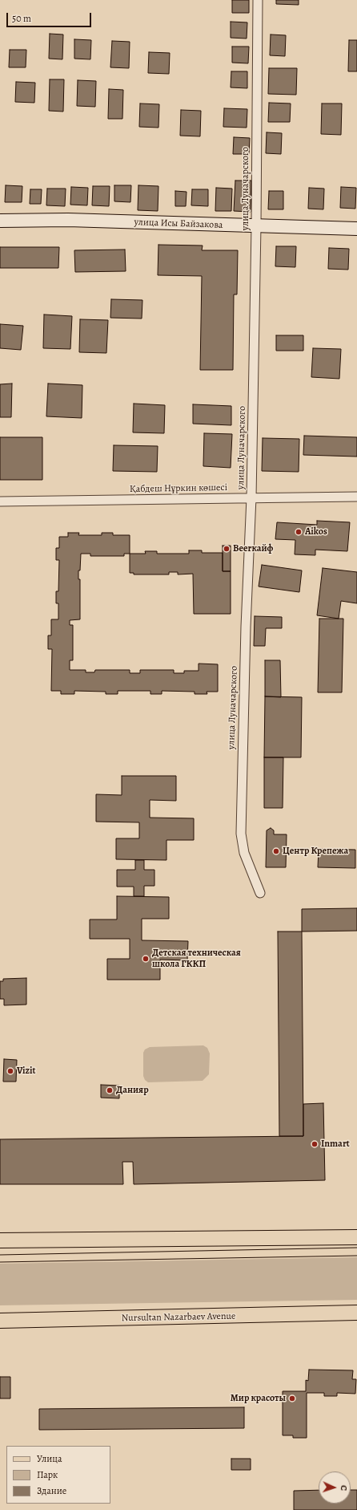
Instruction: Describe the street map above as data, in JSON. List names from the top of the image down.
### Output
{
  "streets": {
    "main road": ["Nursultan Nazarbaev Avenue"],
    "street": ["улица Луначарского", "улица Исы Байзакова", "Қабдеш Нұркин көшесі"]
  },
  "crossings": [
    ["улица Луначарского", "улица Исы Байзакова"],
    ["улица Луначарского", "Қабдеш Нұркин көшесі"]
  ],
  "places": [
    "Aikos",
    "Beerкайф",
    "Центр Крепежа",
    "Детская техническая школа ГККП",
    "Vizit",
    "Данияр",
    "Inmart",
    "Мир красоты"
  ],
  "legend": ["Улица", "Парк", "Здание"],
  "scale_bar": "50 m",
  "north": "right"
}
